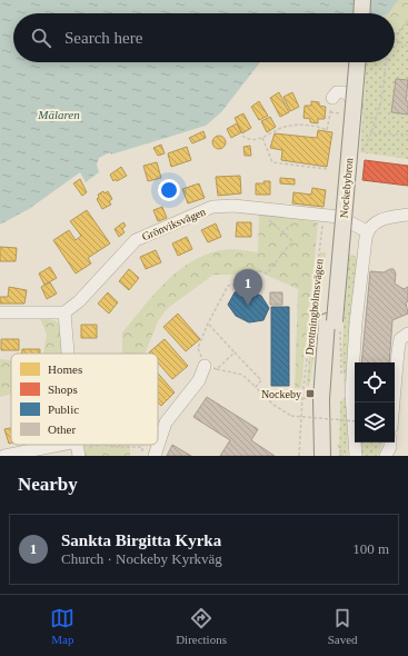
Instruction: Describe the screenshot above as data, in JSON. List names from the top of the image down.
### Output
{
  "streets": {
    "main road": ["Nockebybron", "Drottningholmsvägen"],
    "street": ["Grönviksvägen"]
  },
  "crossings": [
    ["Nockebybron", "Drottningholmsvägen"],
    ["Grönviksvägen", "Drottningholmsvägen"]
  ],
  "water": ["Mälaren"],
  "places": {
    "transit": ["Nockeby"]
  },
  "legend": [
    "Homes",
    "Shops",
    "Public",
    "Other"
  ],
  "page": {
    "search": "Search here",
    "pins": "1",
    "heading": "Nearby",
    "list": [
      {
        "mark": "1",
        "name": "Sankta Birgitta Kyrka",
        "note": "Church · Nockeby Kyrkväg",
        "value": "100 m"
      }
    ],
    "nav": ["Map", "Directions", "Saved"]
  }
}
